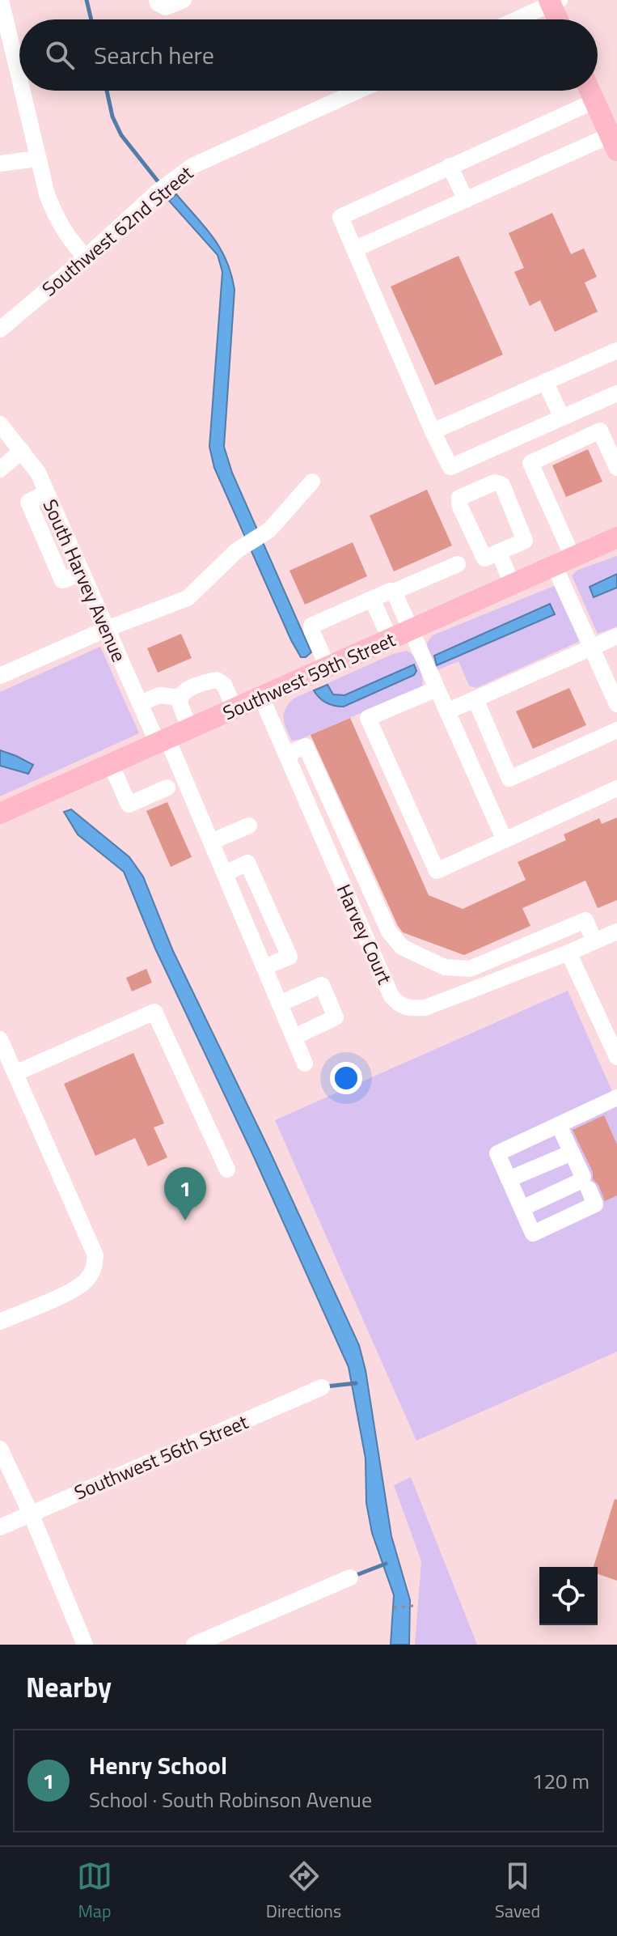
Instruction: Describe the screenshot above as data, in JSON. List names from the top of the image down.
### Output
{
  "streets": {
    "main road": ["Southwest 59th Street"],
    "street": [
      "Southwest 62nd Street",
      "South Harvey Avenue",
      "Harvey Court",
      "Southwest 56th Street"
    ]
  },
  "crossings": [
    ["South Harvey Avenue", "Southwest 59th Street"],
    ["Southwest 59th Street", "Harvey Court"]
  ],
  "page": {
    "search": "Search here",
    "pins": "1",
    "heading": "Nearby",
    "list": [
      {
        "mark": "1",
        "name": "Henry School",
        "note": "School · South Robinson Avenue",
        "value": "120 m"
      }
    ],
    "nav": ["Map", "Directions", "Saved"]
  }
}
